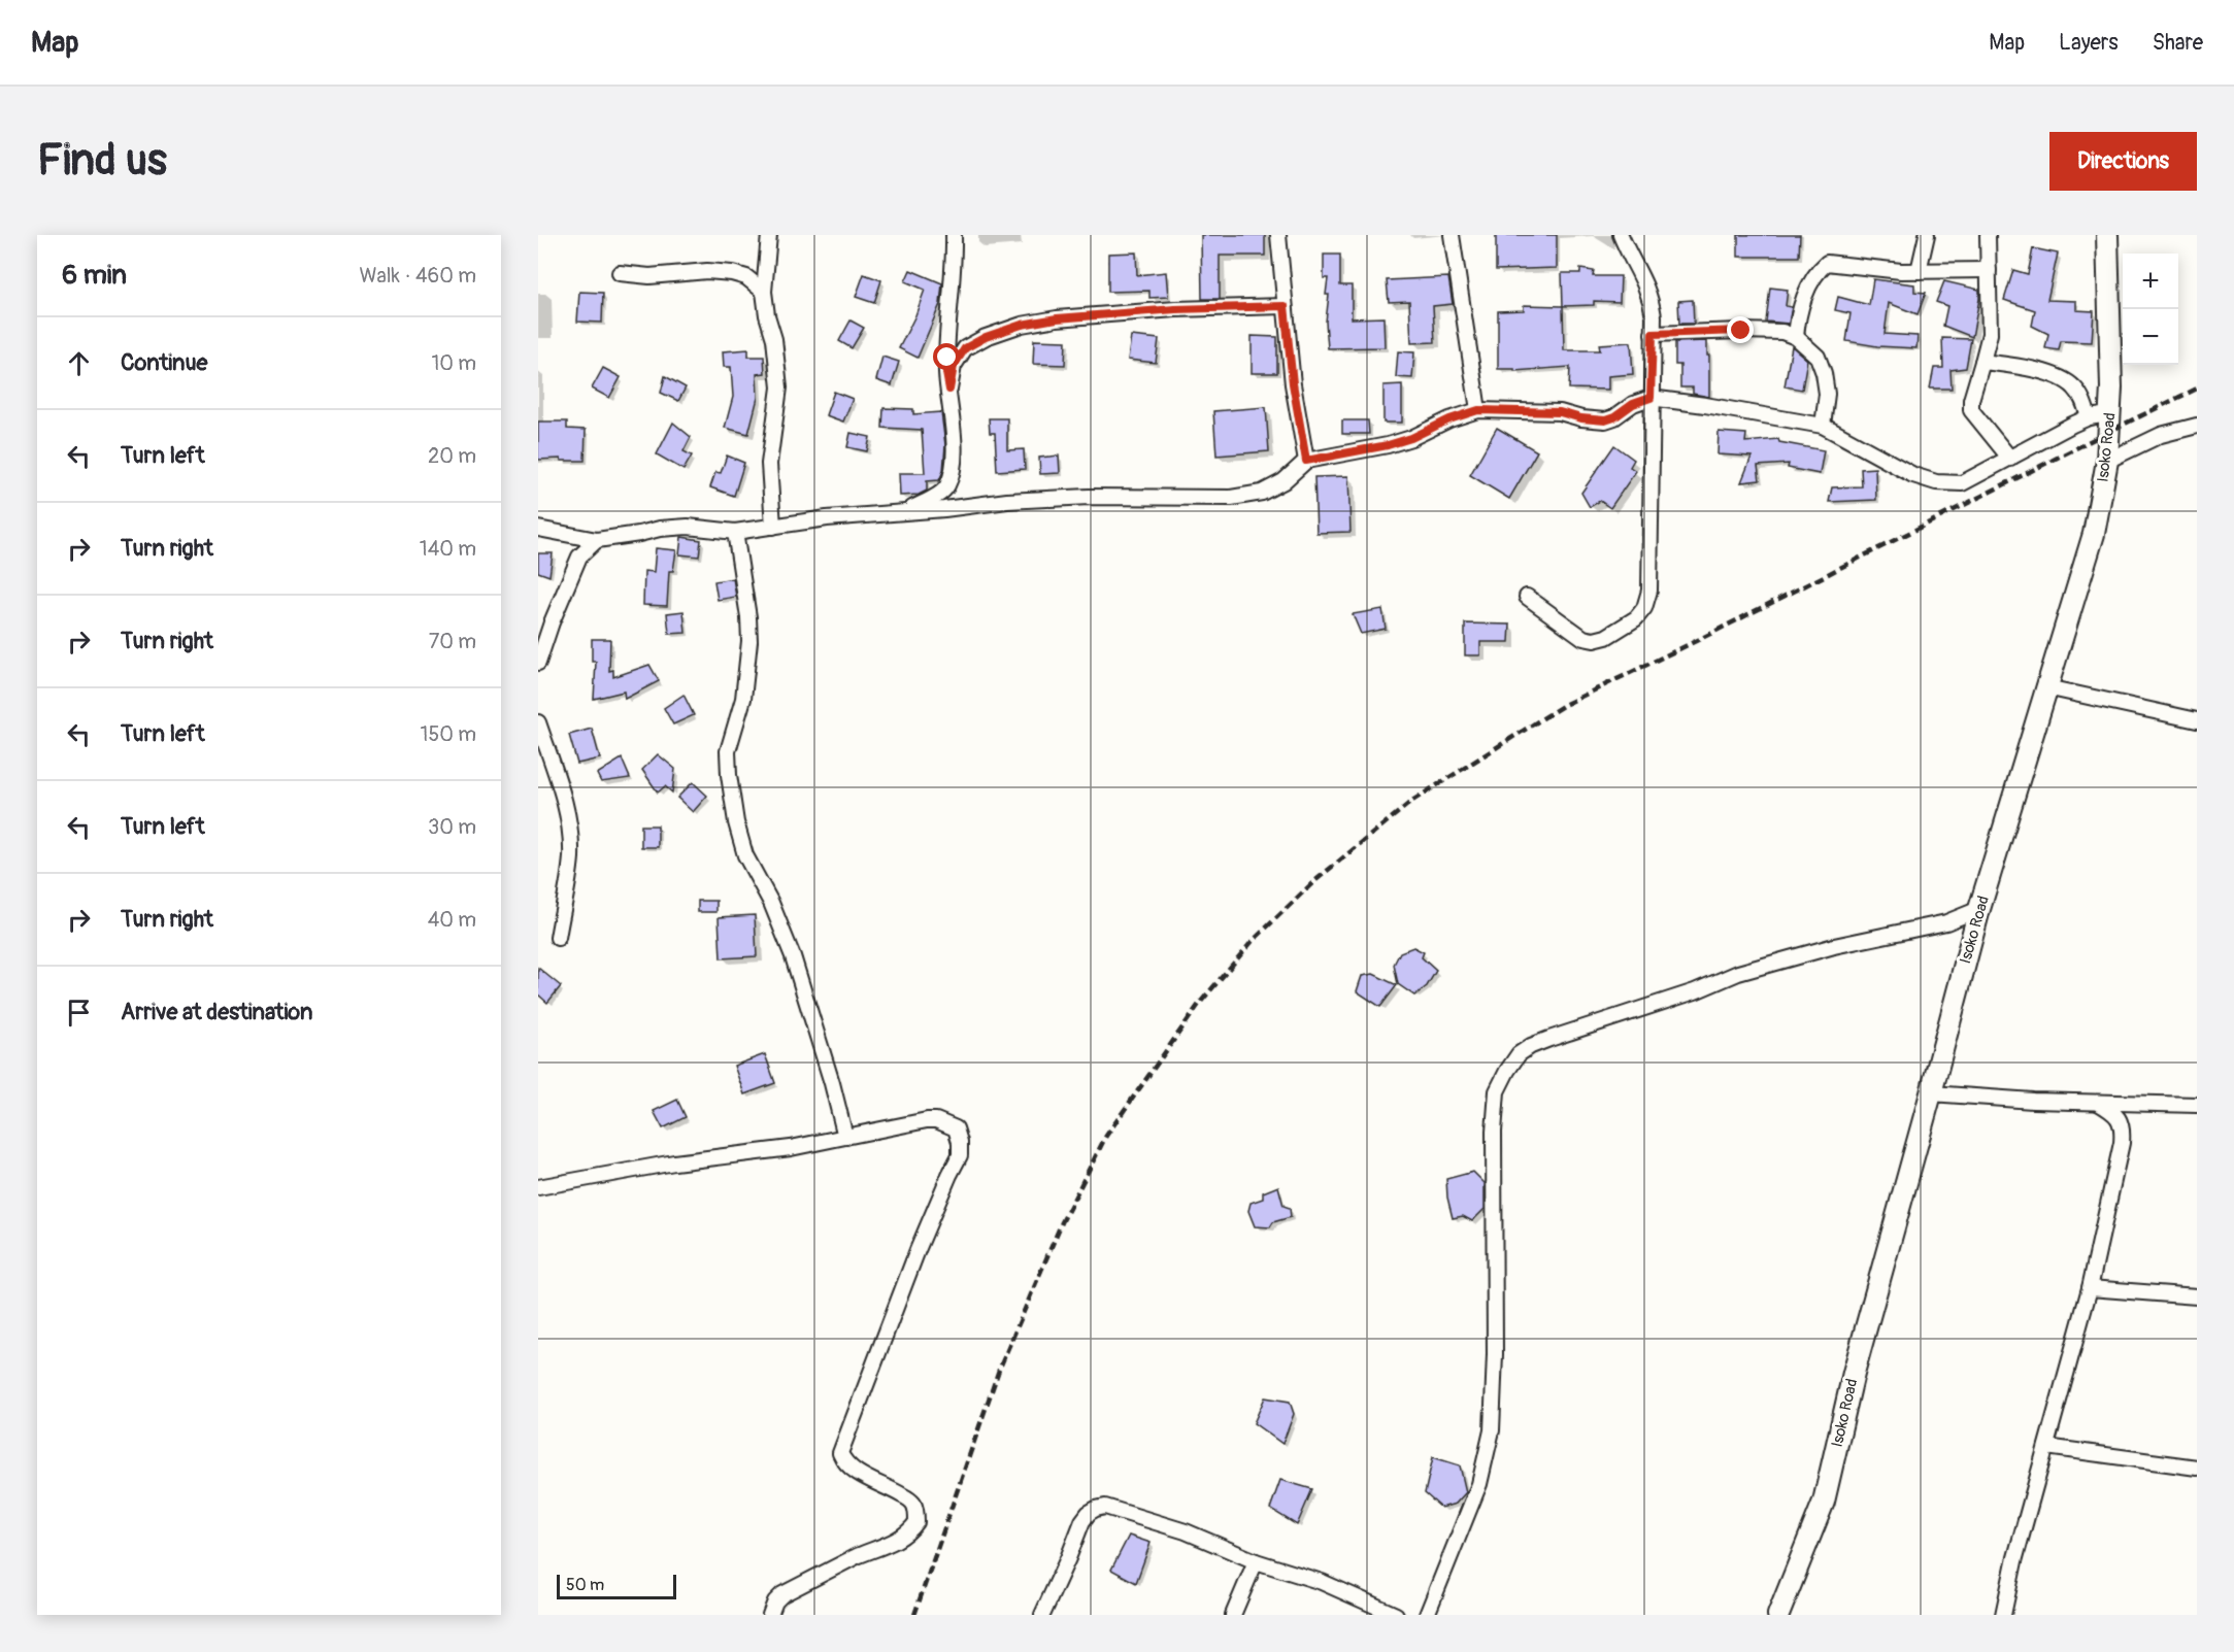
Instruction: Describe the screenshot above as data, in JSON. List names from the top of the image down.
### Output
{
  "streets": {
    "street": ["Isoko Road"]
  },
  "scale_bar": "50 m",
  "page": {
    "header": "Map",
    "nav": ["Map", "Layers", "Share"],
    "buttons": "Directions",
    "title": "Find us",
    "heading": ["6 min", "Walk · 460 m"],
    "map_buttons": ["+", "−"],
    "list": [
      ["Continue", "10 m"],
      ["Turn left", "20 m"],
      ["Turn right", "140 m"],
      ["Turn right", "70 m"],
      ["Turn left", "150 m"],
      ["Turn left", "30 m"],
      ["Turn right", "40 m"],
      "Arrive at destination"
    ],
    "scale": "50 m"
  }
}
